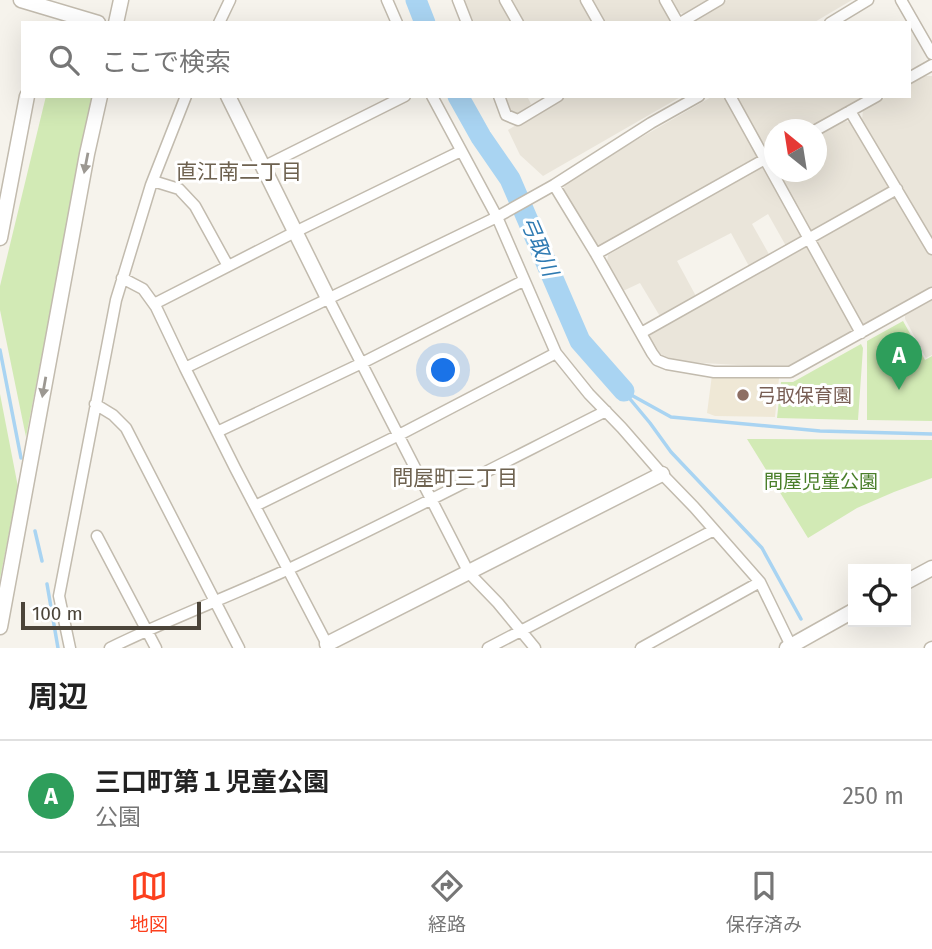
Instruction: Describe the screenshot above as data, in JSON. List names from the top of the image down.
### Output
{
  "districts": ["直江南二丁目", "問屋町三丁目"],
  "water": ["弓取川"],
  "parks": ["問屋児童公園"],
  "places": ["弓取保育園"],
  "scale_bar": "100 m",
  "north": "top left",
  "page": {
    "search": "ここで検索",
    "pins": "A",
    "scale": "100 m",
    "heading": "周辺",
    "list": [
      {
        "mark": "A",
        "name": "三口町第１児童公園",
        "note": "公園",
        "value": "250 m"
      }
    ],
    "nav": ["地図", "経路", "保存済み"]
  }
}
